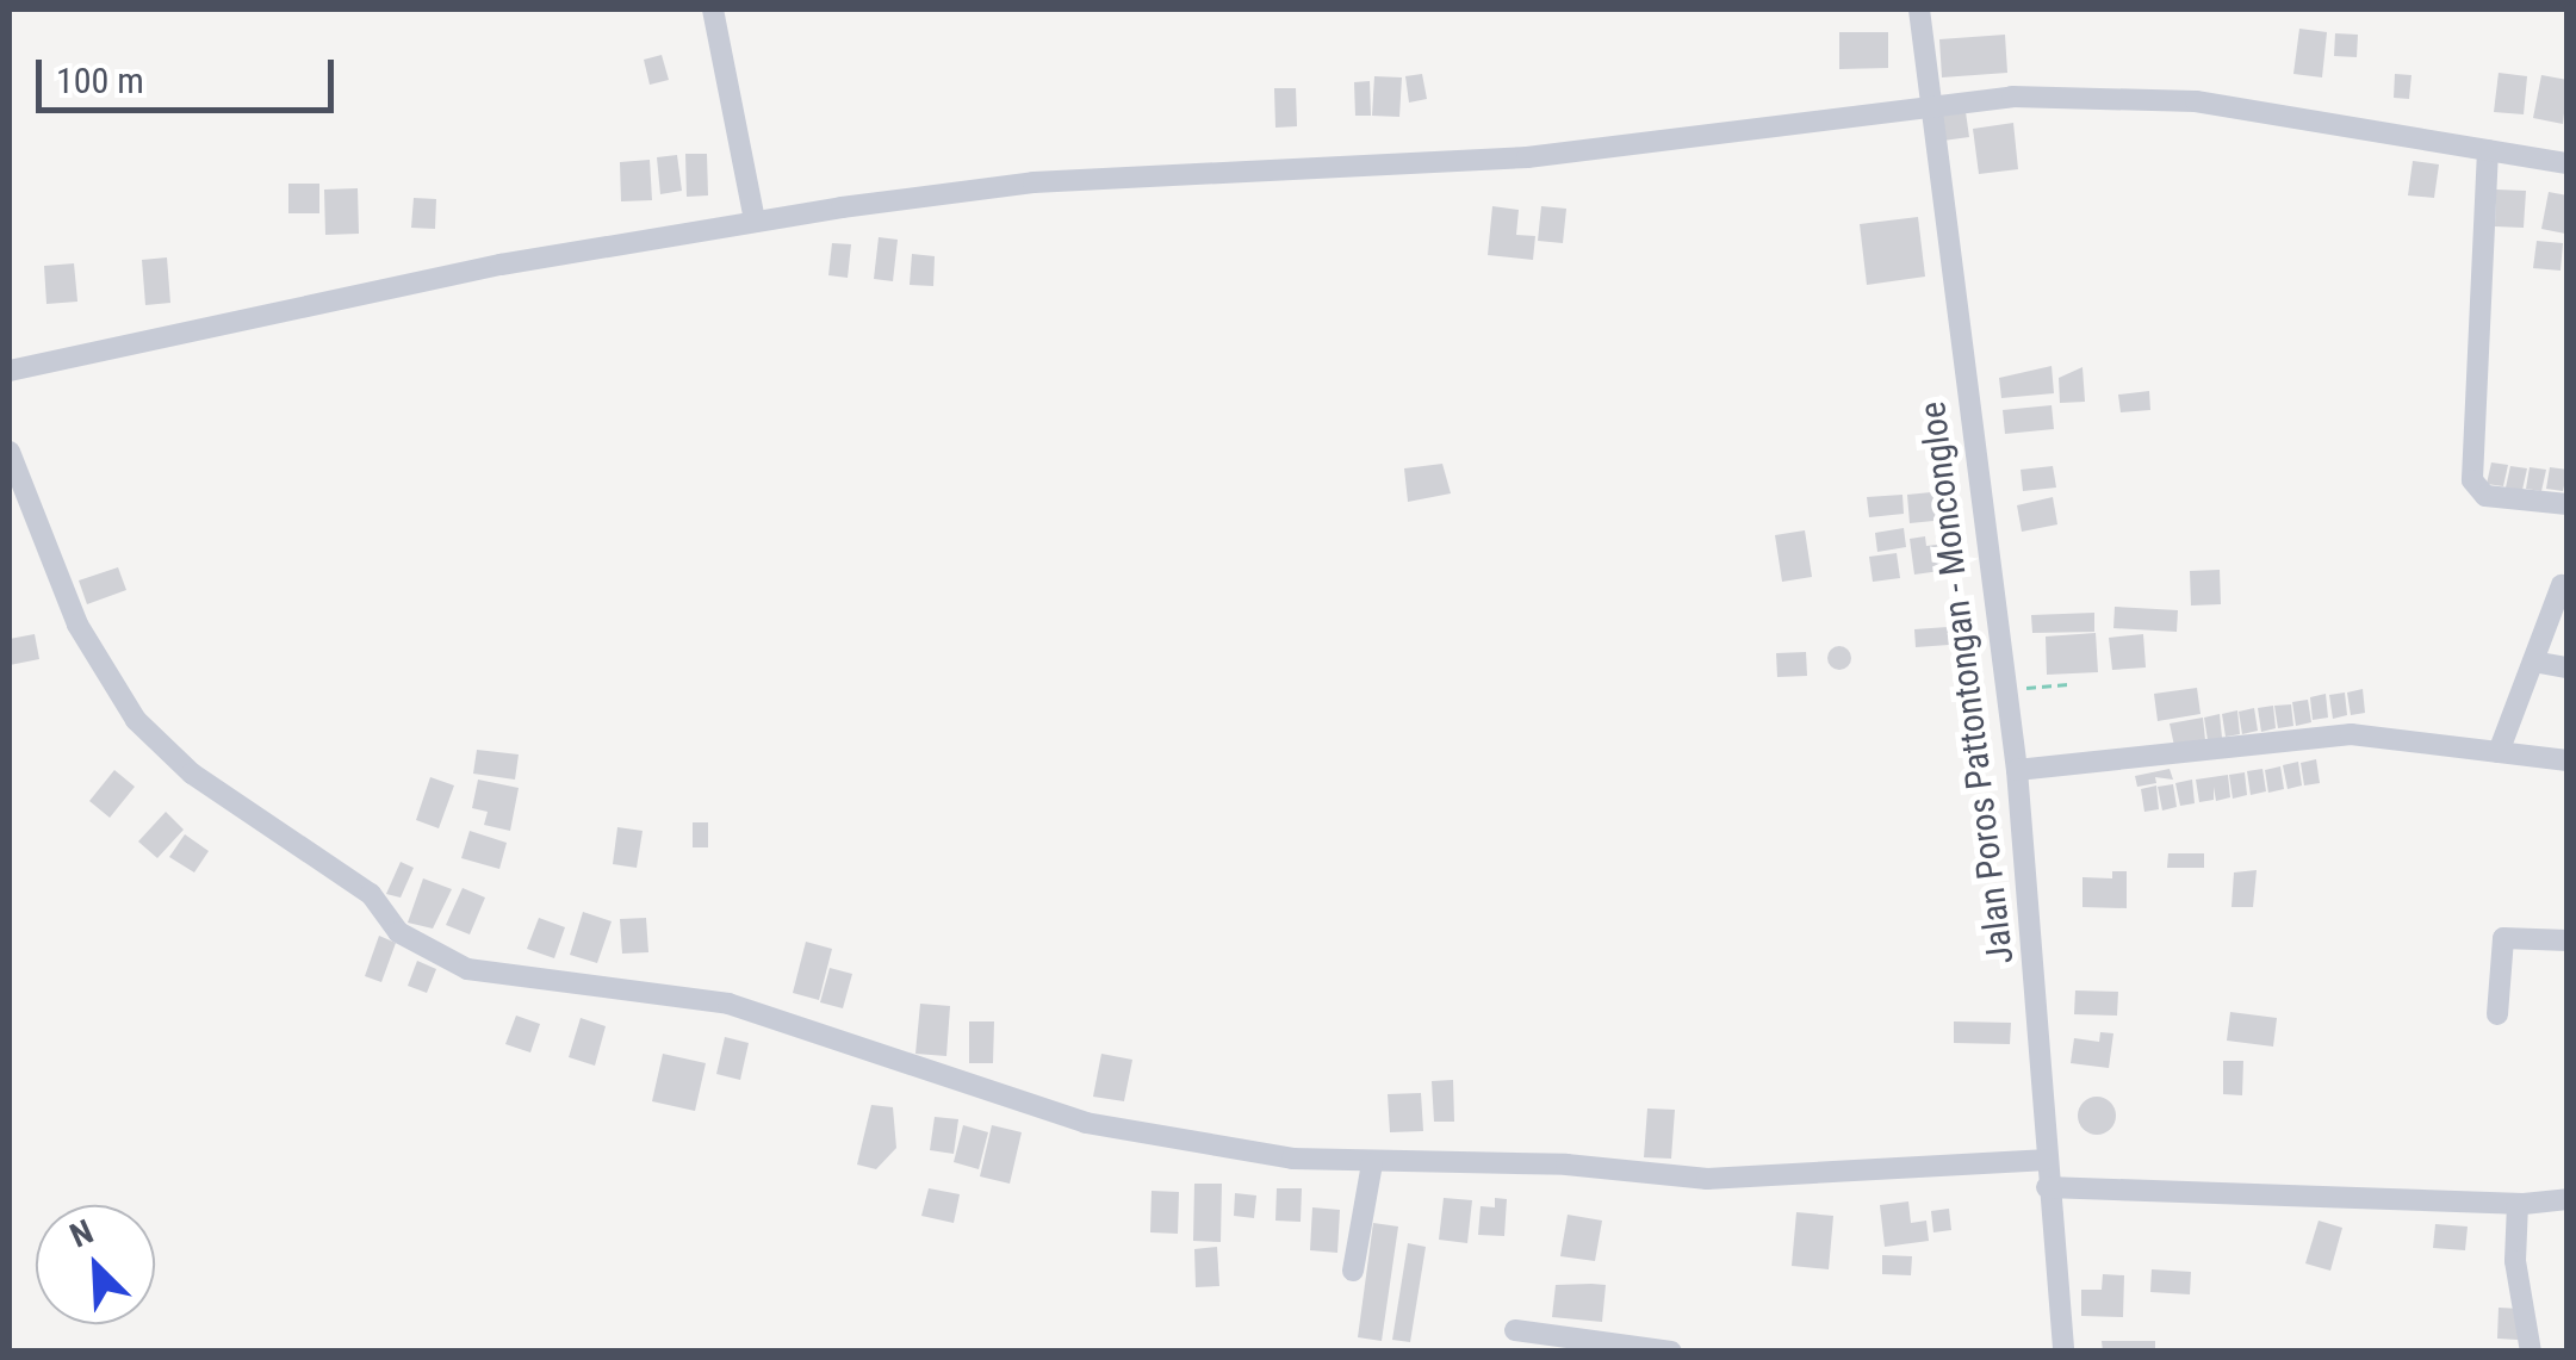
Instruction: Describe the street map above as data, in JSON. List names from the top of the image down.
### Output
{
  "streets": {
    "street": ["Jalan Poros Pattontongan - Moncongloe"]
  },
  "scale_bar": "100 m",
  "north": "top left"
}
